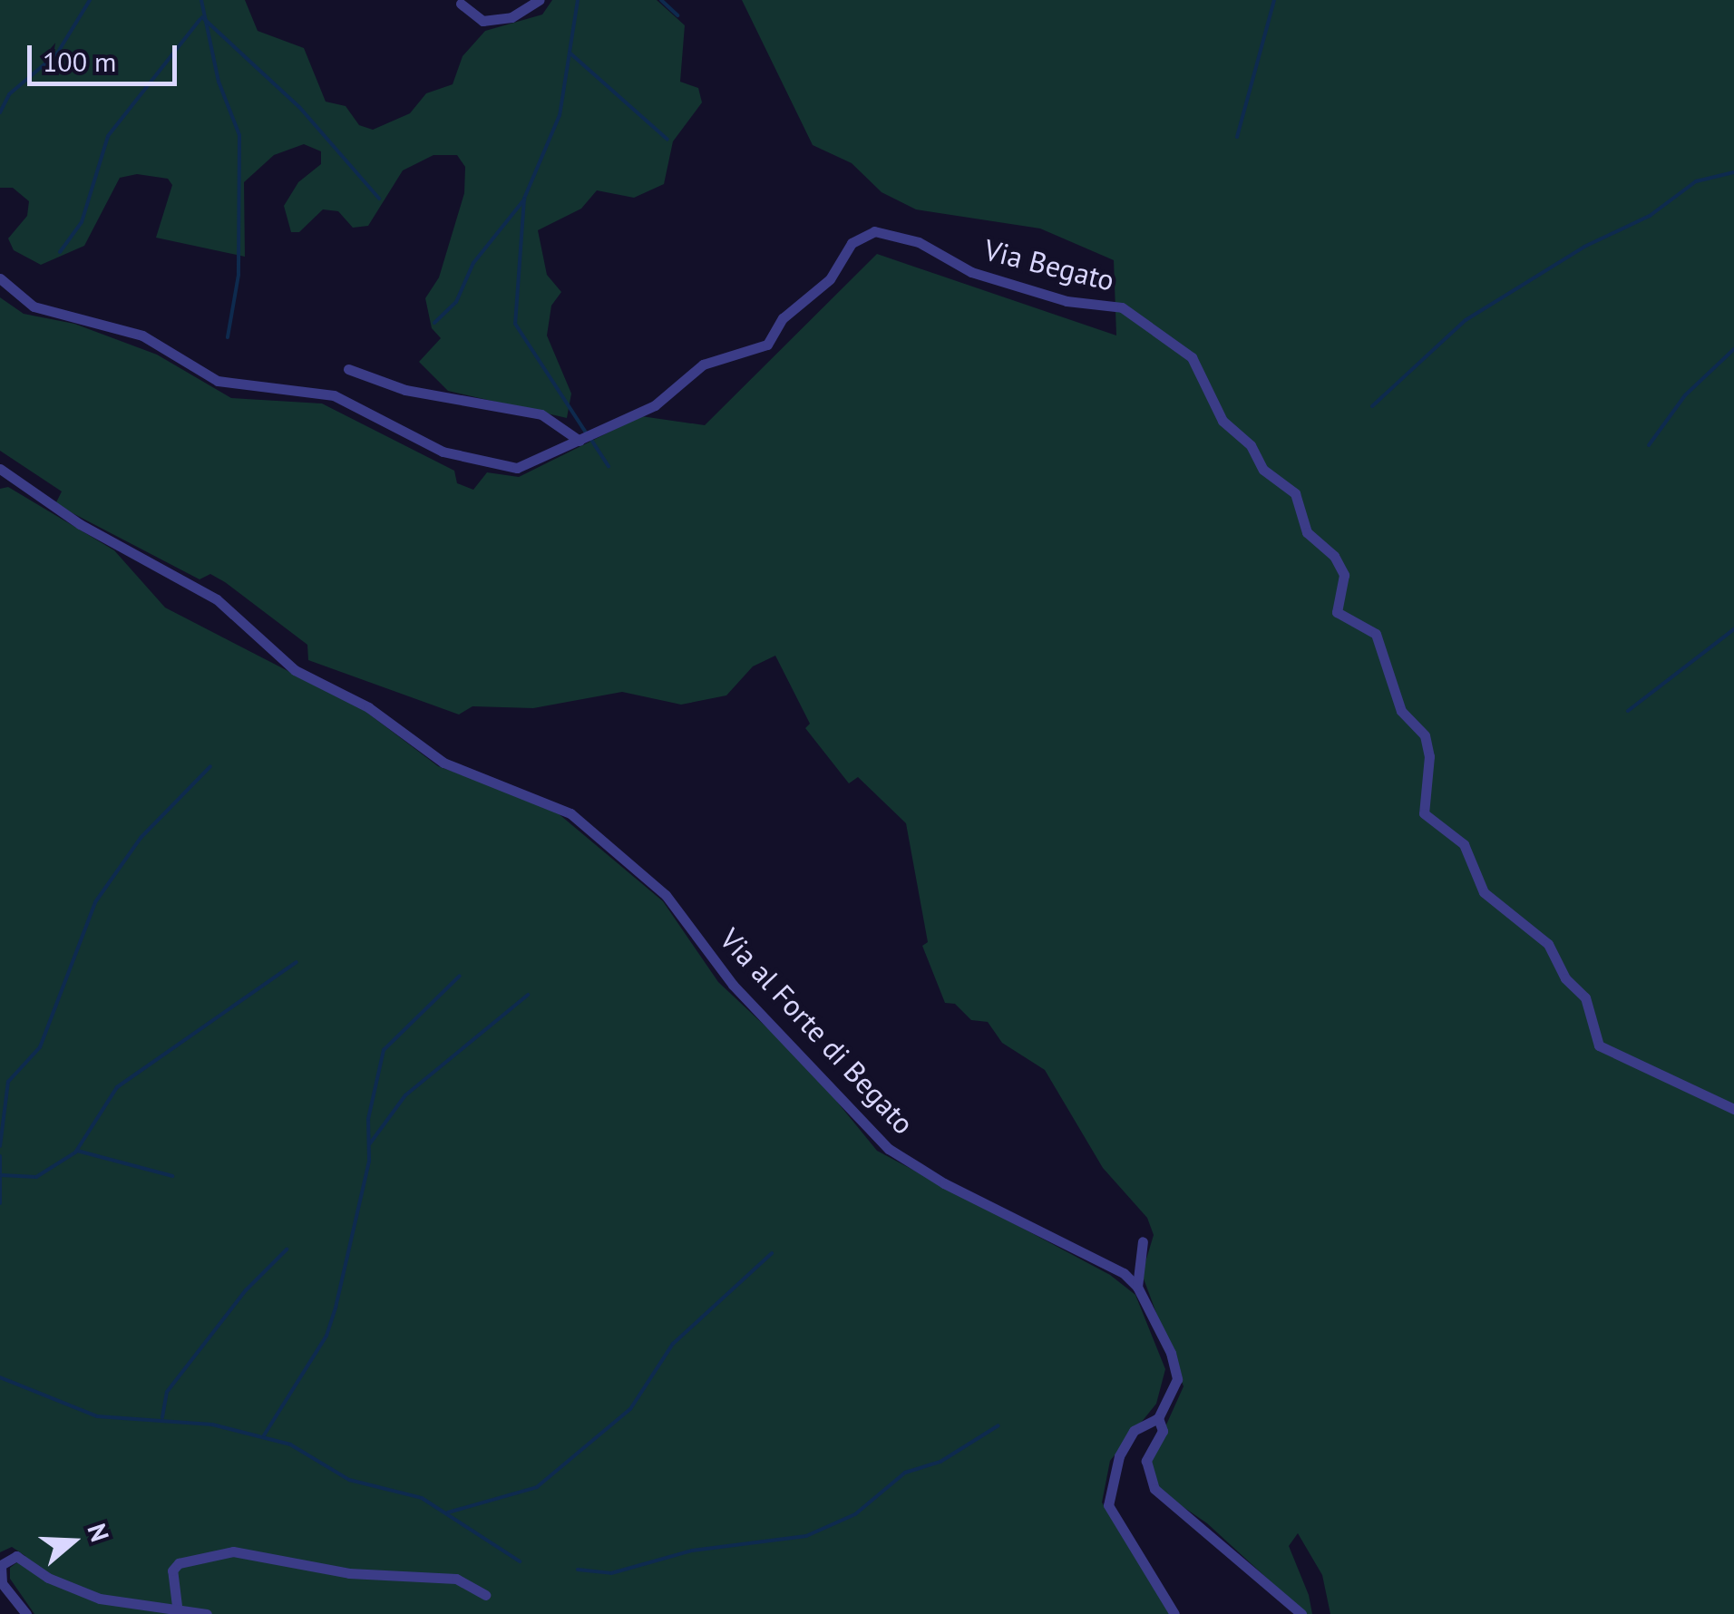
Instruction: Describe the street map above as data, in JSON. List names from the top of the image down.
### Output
{
  "streets": {
    "street": ["Via Begato", "Via al Forte di Begato"]
  },
  "scale_bar": "100 m",
  "north": "right"
}
